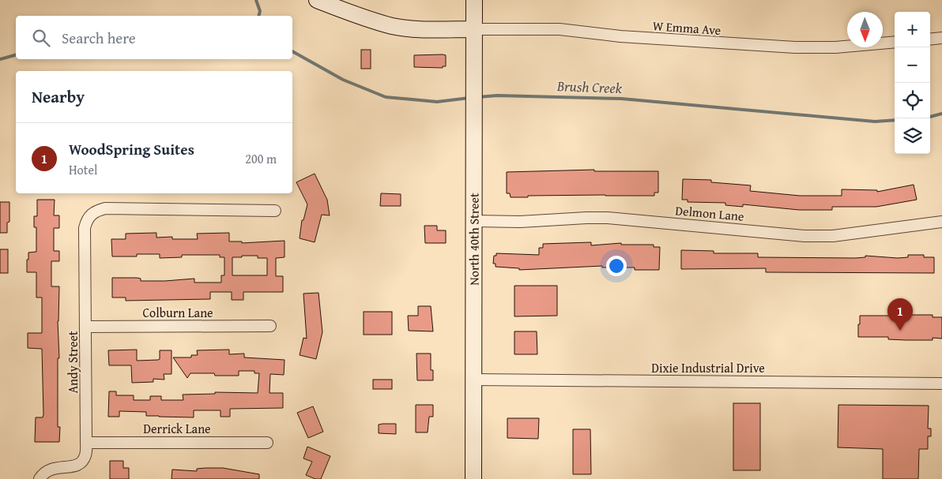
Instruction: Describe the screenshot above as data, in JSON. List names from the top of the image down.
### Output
{
  "streets": {
    "street": [
      "W Emma Ave",
      "Delmon Lane",
      "North 40th Street",
      "Colburn Lane",
      "Andy Street",
      "Dixie Industrial Drive",
      "Derrick Lane"
    ]
  },
  "crossings": [
    ["W Emma Ave", "North 40th Street"],
    ["Delmon Lane", "North 40th Street"],
    ["North 40th Street", "Dixie Industrial Drive"],
    ["Colburn Lane", "Andy Street"],
    ["Andy Street", "Derrick Lane"]
  ],
  "water": ["Brush Creek"],
  "north": "bottom",
  "page": {
    "map_buttons": ["+", "−"],
    "search": "Search here",
    "heading": "Nearby",
    "list": [
      {
        "mark": "1",
        "name": "WoodSpring Suites",
        "note": "Hotel",
        "value": "200 m"
      }
    ],
    "pins": "1"
  }
}
